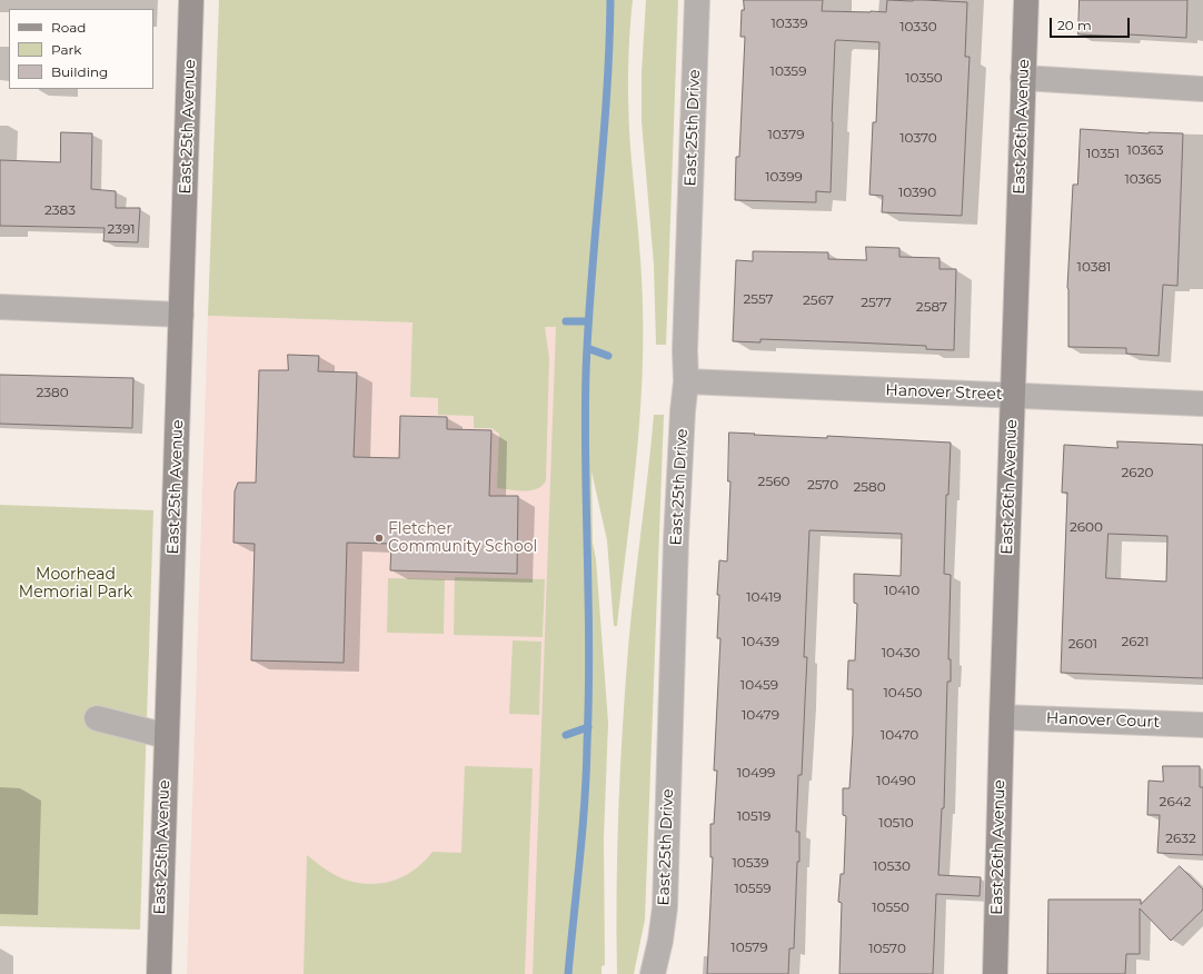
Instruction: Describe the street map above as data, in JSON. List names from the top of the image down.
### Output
{
  "streets": {
    "street": [
      "East 25th Avenue",
      "East 26th Avenue",
      "East 25th Drive",
      "Hanover Street",
      "Hanover Court"
    ]
  },
  "crossings": [
    ["East 26th Avenue", "Hanover Street"],
    ["East 26th Avenue", "Hanover Court"],
    ["East 25th Drive", "Hanover Street"]
  ],
  "parks": ["Moorhead Memorial Park"],
  "places": ["Fletcher Community School"],
  "house_numbers": [
    "10339",
    "10330",
    "10359",
    "10350",
    "10379",
    "10370",
    "10363",
    "10351",
    "10399",
    "10365",
    "10390",
    "2383",
    "2391",
    "10381",
    "2557",
    "2567",
    "2577",
    "2587",
    "2380",
    "2620",
    "2560",
    "2570",
    "2580",
    "2600",
    "10410",
    "10419",
    "10439",
    "2621",
    "2601",
    "10430",
    "10459",
    "10450",
    "10479",
    "10470",
    "10499",
    "10490",
    "2642",
    "10519",
    "10510",
    "2632",
    "10539",
    "10530",
    "10559",
    "10550",
    "10579",
    "10570"
  ],
  "legend": ["Road", "Park", "Building"],
  "scale_bar": "20 m"
}
